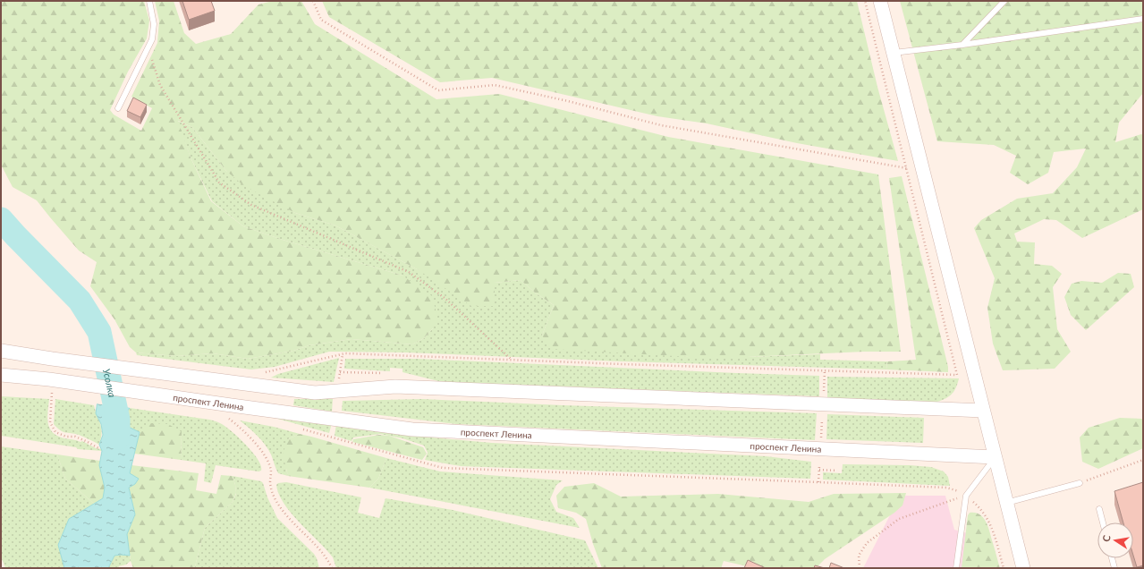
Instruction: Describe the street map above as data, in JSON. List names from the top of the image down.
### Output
{
  "streets": {
    "street": ["проспект Ленина"]
  },
  "water": ["Усолка"],
  "north": "left"
}
